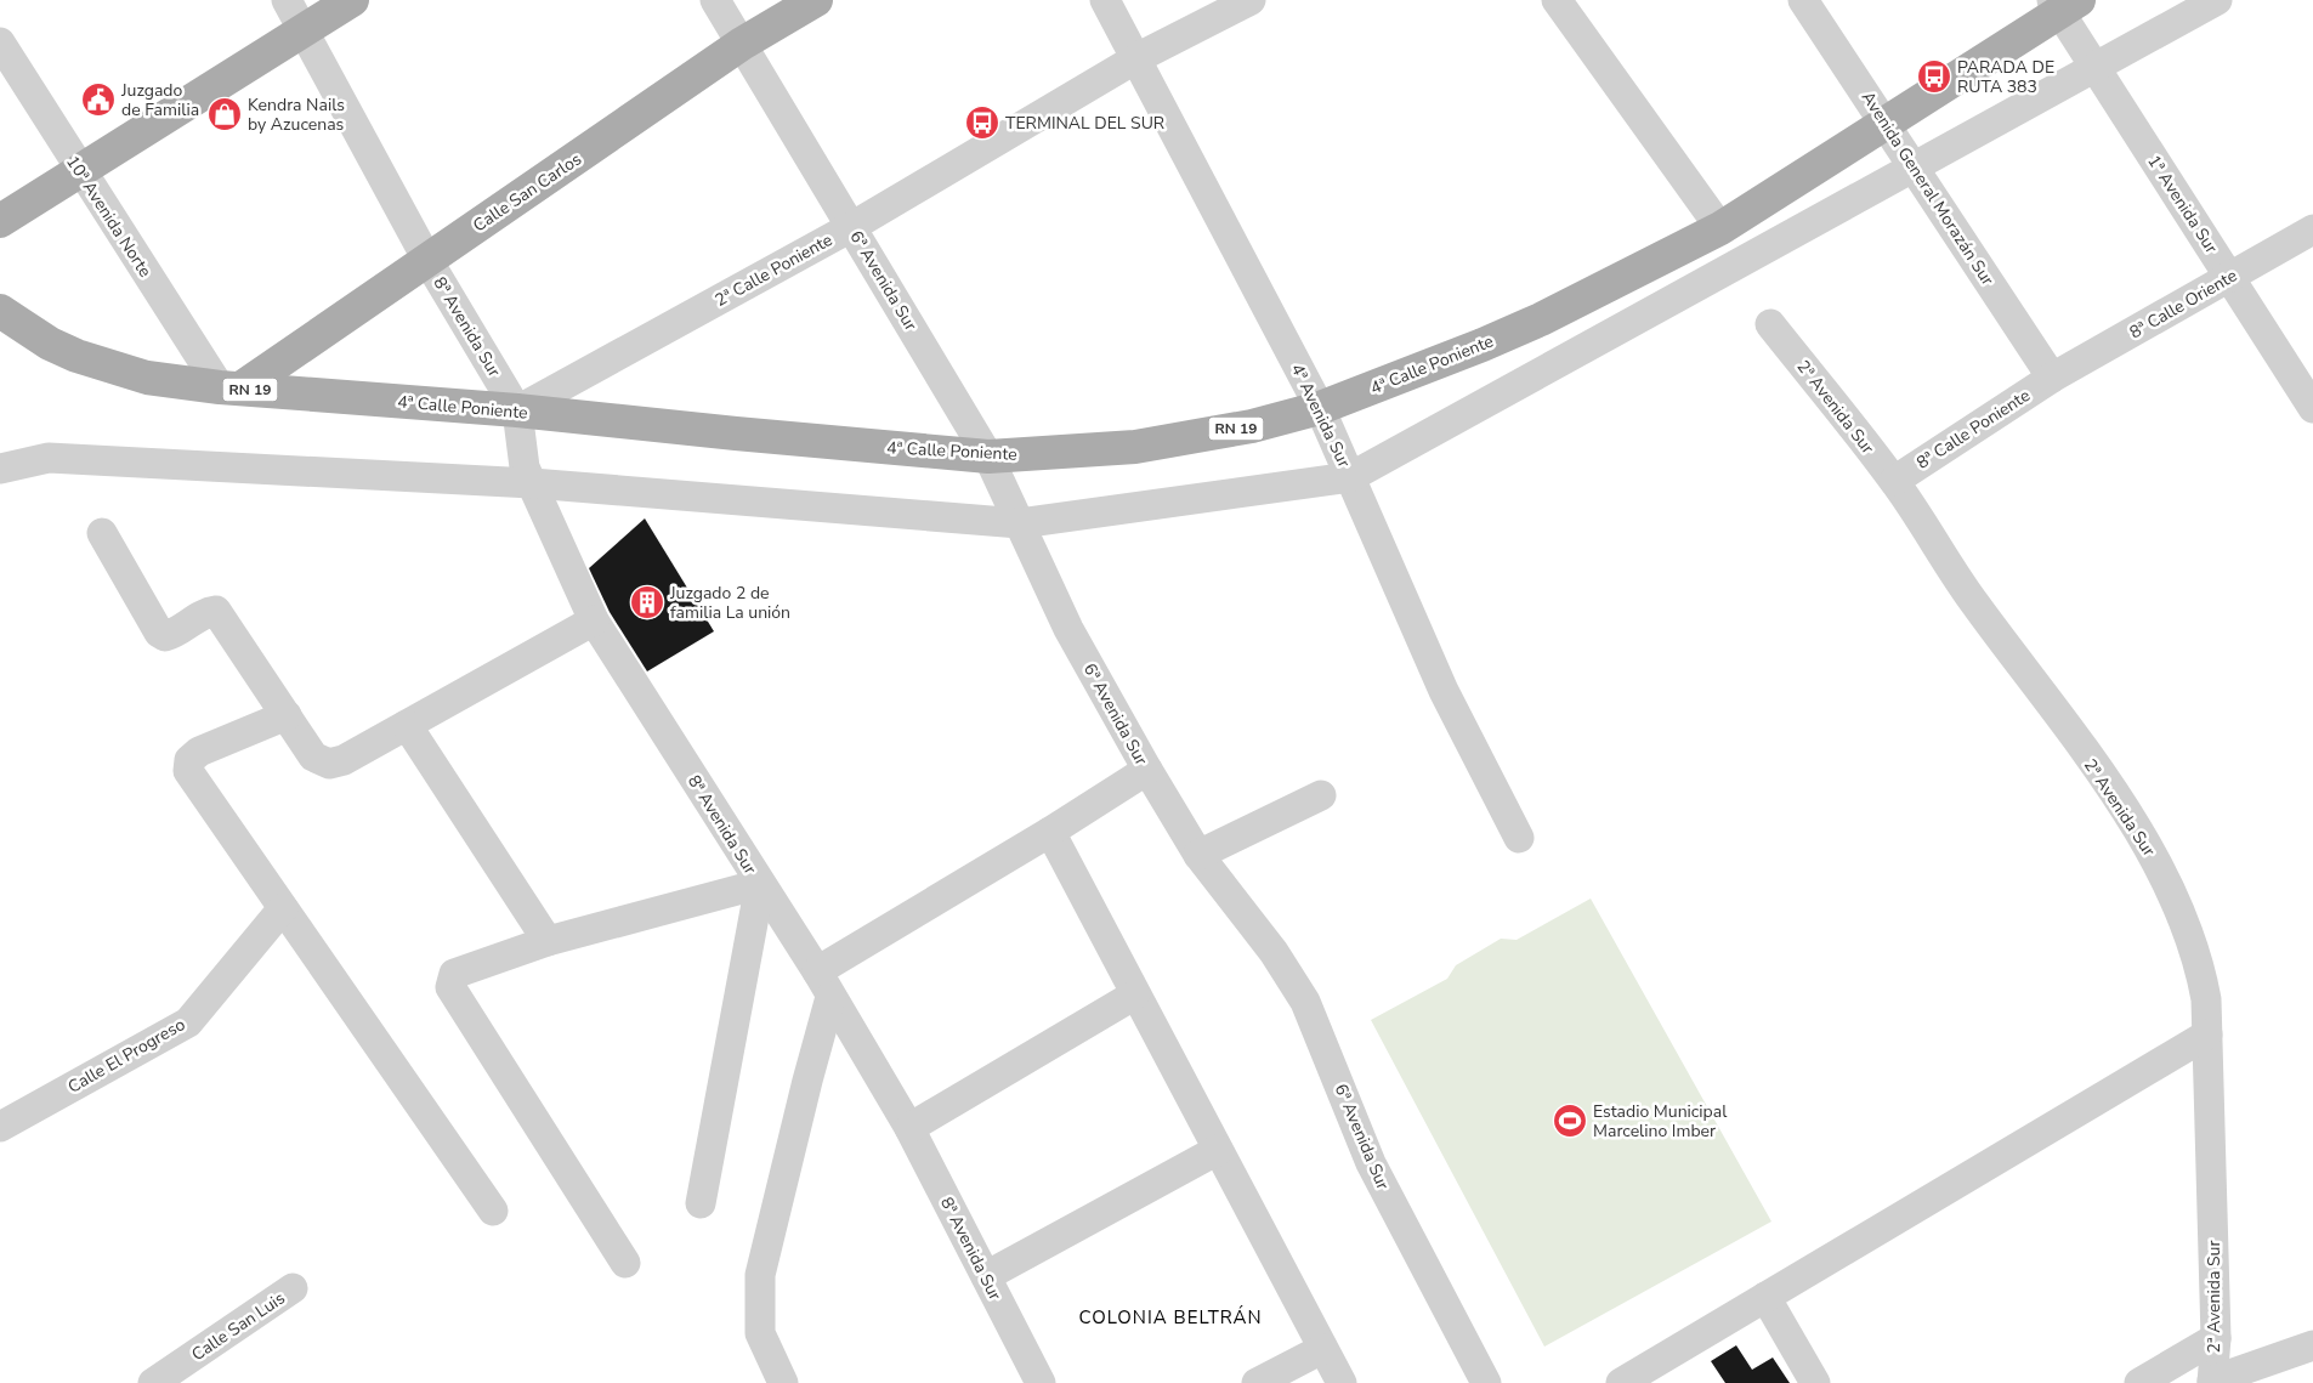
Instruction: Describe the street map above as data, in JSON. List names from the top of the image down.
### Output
{
  "streets": {
    "main road": ["Calle San Carlos", "4ª Calle Poniente", "RN 19"],
    "street": [
      "Avenida General Morazán Sur",
      "1ª Avenida Sur",
      "10ª Avenida Norte",
      "2ª Calle Poniente",
      "6ª Avenida Sur",
      "8ª Calle Oriente",
      "8ª Avenida Sur",
      "2ª Avenida Sur",
      "4ª Avenida Sur",
      "8ª Calle Poniente",
      "Calle El Progreso",
      "Calle San Luis"
    ]
  },
  "crossings": [
    ["Avenida General Morazán Sur", "8ª Calle Oriente"],
    ["Avenida General Morazán Sur", "4ª Calle Poniente"],
    ["Avenida General Morazán Sur", "RN 19"],
    ["Avenida General Morazán Sur", "8ª Calle Poniente"],
    ["Calle San Carlos", "10ª Avenida Norte"],
    ["Calle San Carlos", "6ª Avenida Sur"],
    ["Calle San Carlos", "8ª Avenida Sur"],
    ["Calle San Carlos", "4ª Calle Poniente"],
    ["1ª Avenida Sur", "8ª Calle Oriente"],
    ["1ª Avenida Sur", "RN 19"],
    ["10ª Avenida Norte", "4ª Calle Poniente"],
    ["2ª Calle Poniente", "6ª Avenida Sur"],
    ["2ª Calle Poniente", "8ª Avenida Sur"],
    ["2ª Calle Poniente", "4ª Calle Poniente"],
    ["2ª Calle Poniente", "4ª Avenida Sur"],
    ["6ª Avenida Sur", "4ª Calle Poniente"],
    ["8ª Calle Oriente", "8ª Calle Poniente"],
    ["8ª Avenida Sur", "4ª Calle Poniente"],
    ["4ª Calle Poniente", "RN 19"],
    ["4ª Calle Poniente", "4ª Avenida Sur"],
    ["2ª Avenida Sur", "8ª Calle Poniente"]
  ],
  "districts": ["COLONIA BELTRÁN"],
  "places": {
    "bus stop": ["PARADA DE RUTA 383", "TERMINAL DEL SUR"],
    "public building": ["Juzgado de Familia"],
    "shop": ["Kendra Nails by Azucenas"],
    "building": ["Juzgado 2 de familia La unión"],
    "sports": ["Estadio Municipal Marcelino Imber"]
  }
}
